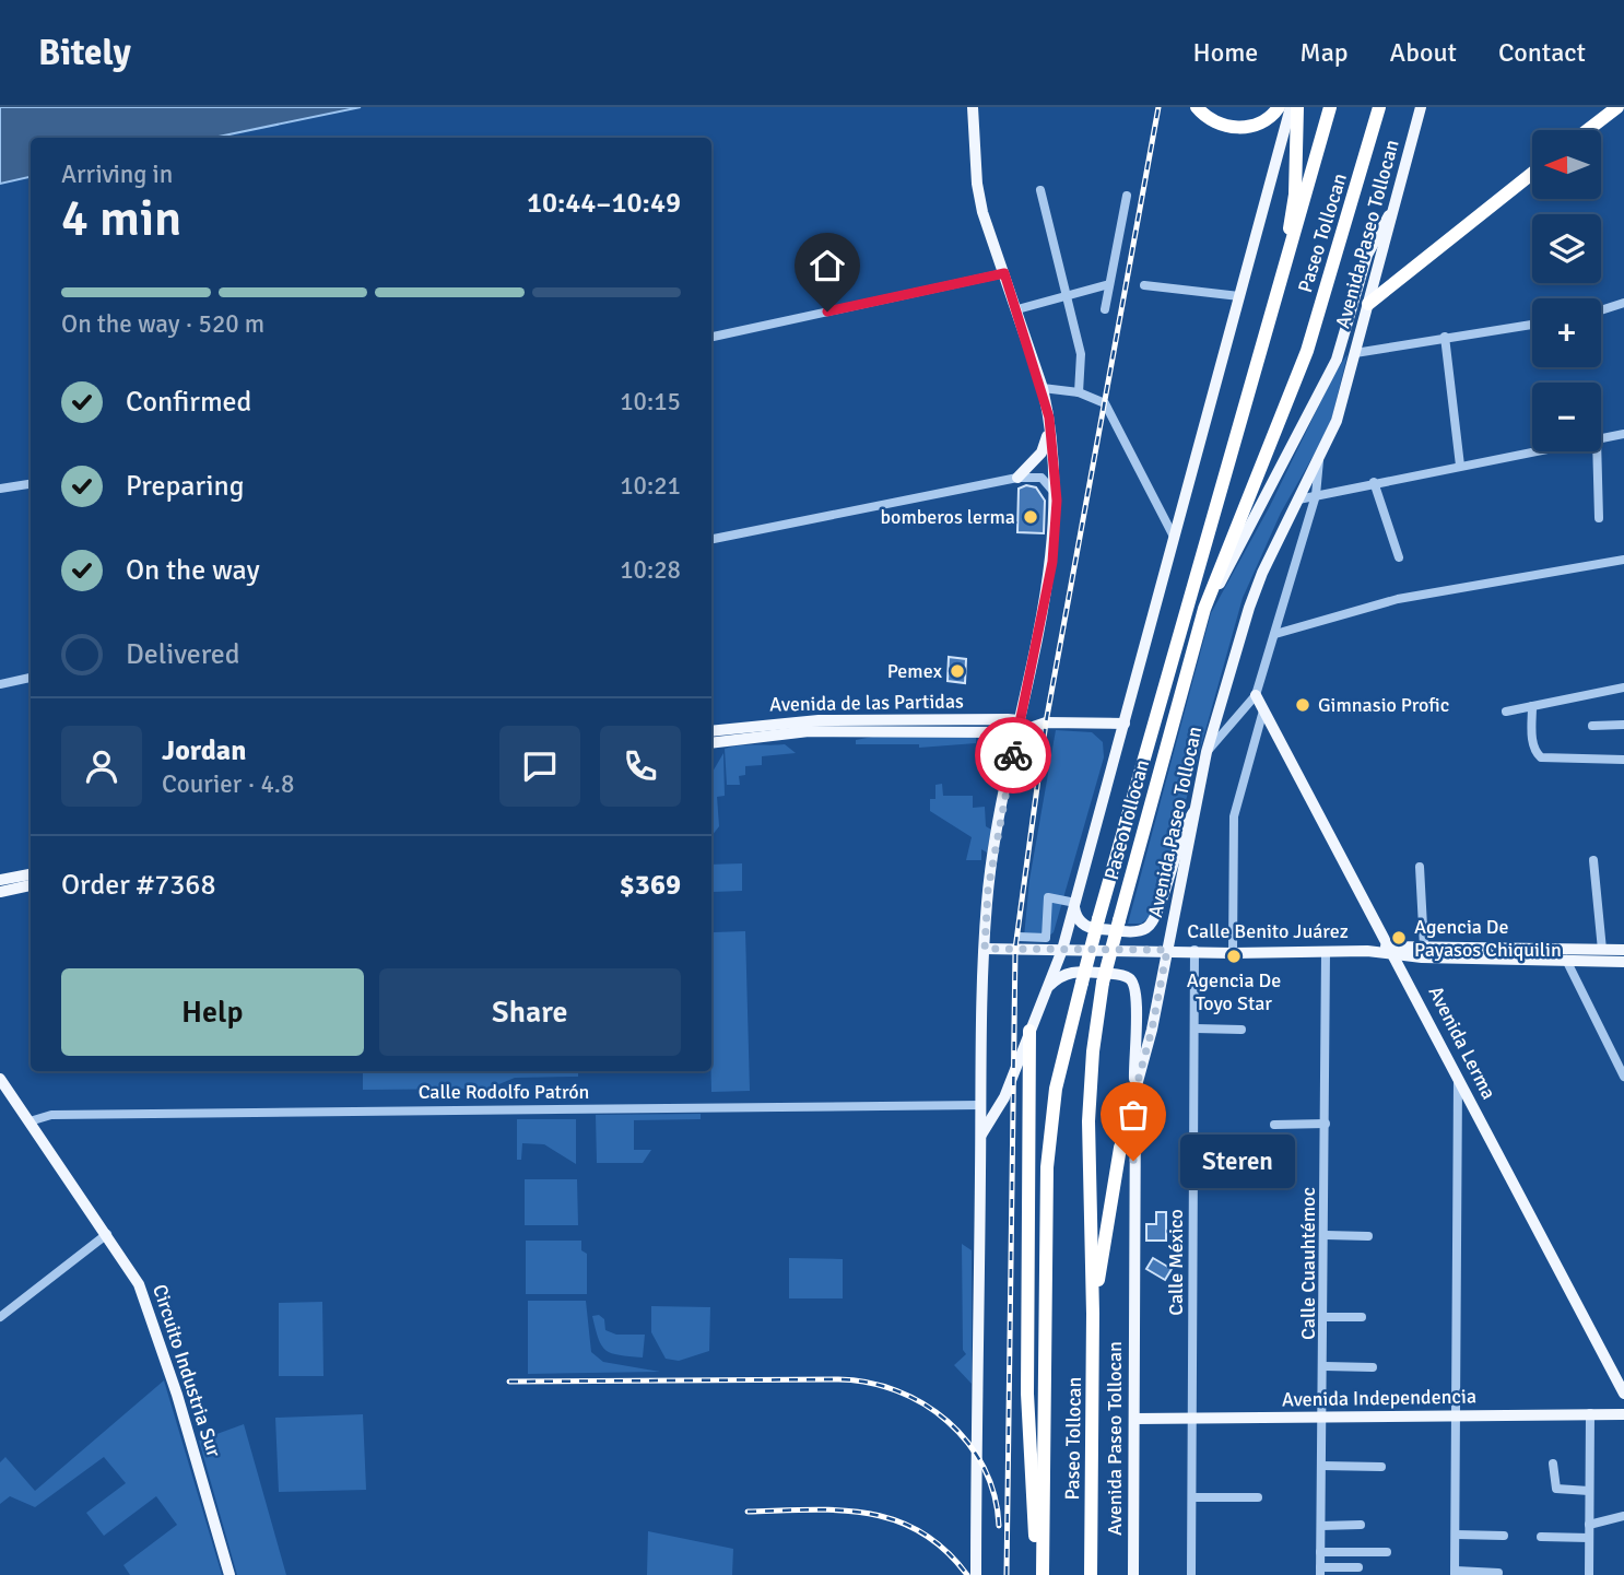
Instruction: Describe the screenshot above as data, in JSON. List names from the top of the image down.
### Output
{
  "streets": {
    "highway": ["Paseo Tollocan"],
    "main road": [
      "Avenida Paseo Tollocan",
      "Avenida de las Partidas",
      "Calle Benito Juárez",
      "Avenida Lerma",
      "Circuito Industria Sur",
      "Avenida Independencia"
    ],
    "street": ["Calle Rodolfo Patrón", "Calle México", "Calle Cuauhtémoc"]
  },
  "crossings": [
    ["Avenida Paseo Tollocan", "Calle Benito Juárez"],
    ["Avenida Paseo Tollocan", "Avenida Independencia"],
    ["Calle Benito Juárez", "Avenida Lerma"],
    ["Calle Benito Juárez", "Calle México"],
    ["Calle Benito Juárez", "Calle Cuauhtémoc"],
    ["Calle Rodolfo Patrón", "Circuito Industria Sur"],
    ["Calle México", "Avenida Independencia"],
    ["Calle Cuauhtémoc", "Avenida Independencia"]
  ],
  "places": [
    "bomberos lerma",
    "Pemex",
    "Gimnasio Profic",
    "Agencia De Payasos Chiquilin",
    "Agencia De Toyo Star",
    "Steren"
  ],
  "north": "left",
  "page": {
    "header": "Bitely",
    "nav": [
      "Home",
      "Map",
      "About",
      "Contact"
    ],
    "map_buttons": ["+", "−"],
    "heading": ["4 min", "Arriving in", "10:44–10:49"],
    "panel": [
      "Jordan",
      "Courier · 4.8",
      "Order #7368",
      "$369"
    ],
    "bar": "On the way · 520 m",
    "list": [
      ["Confirmed", "10:15"],
      ["Preparing", "10:21"],
      ["On the way", "10:28"],
      "Delivered"
    ],
    "buttons": ["Help", "Share"],
    "bubble": "Steren"
  }
}
